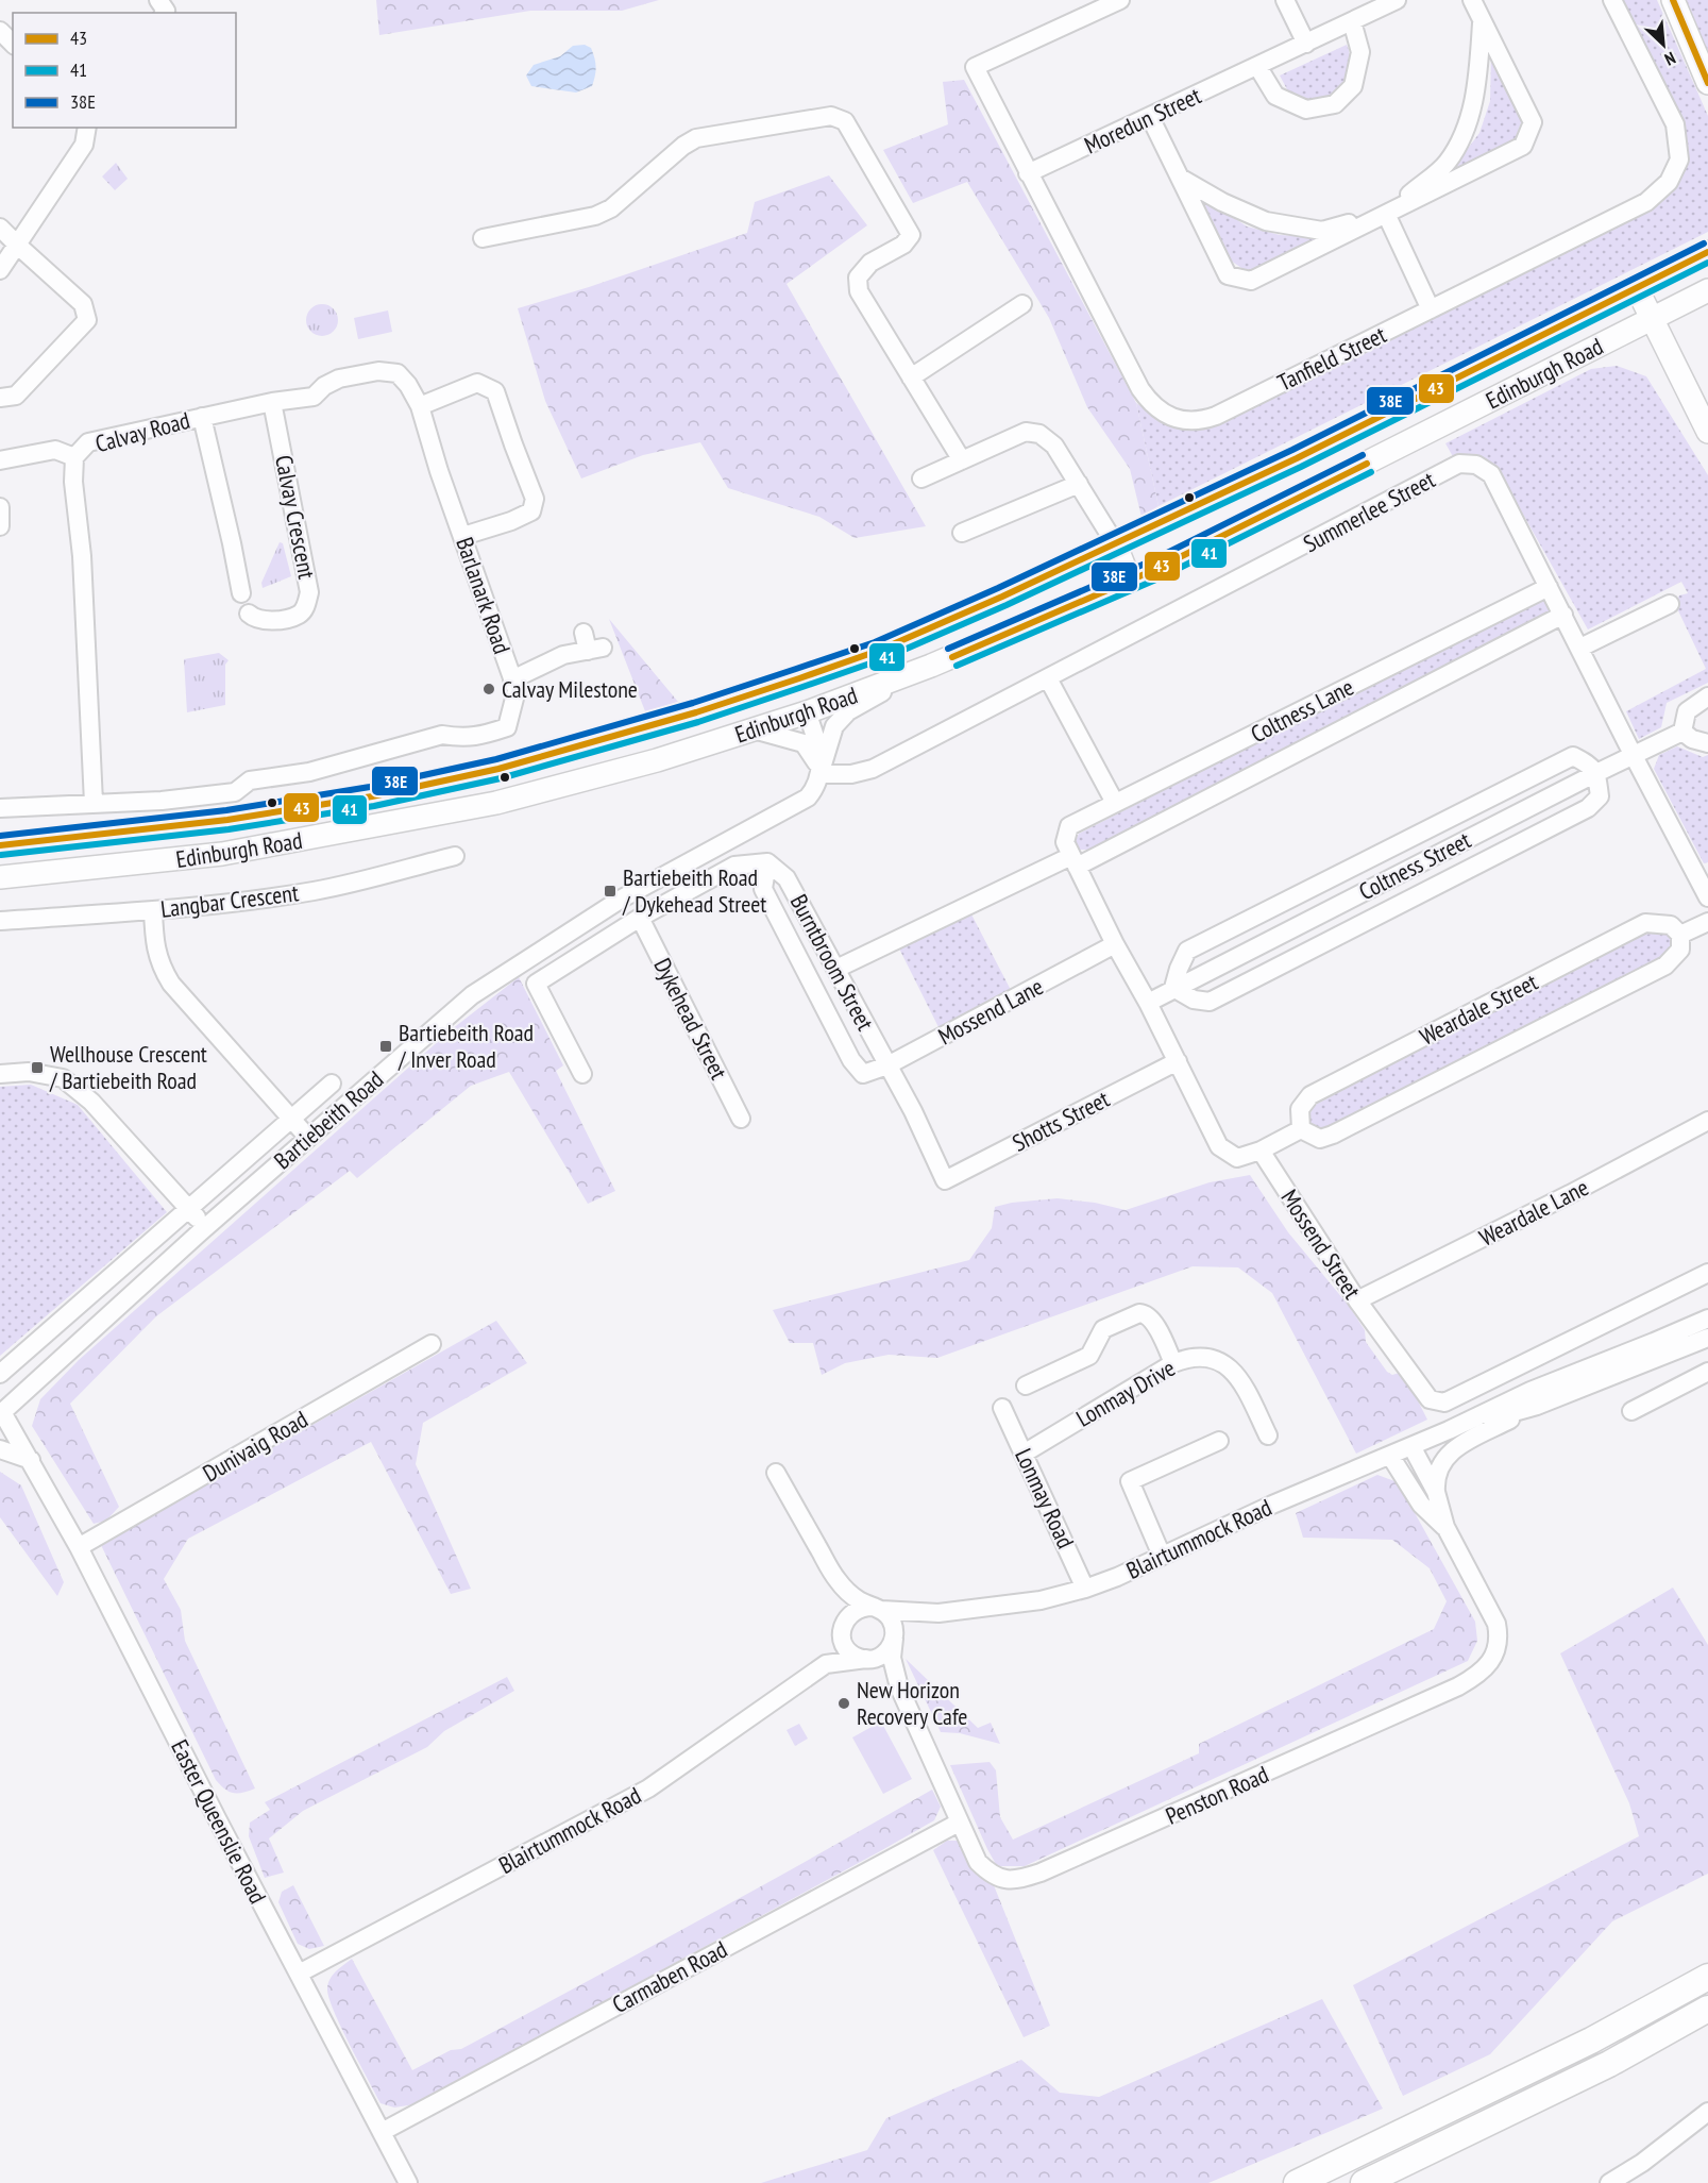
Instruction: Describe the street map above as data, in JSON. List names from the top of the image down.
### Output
{
  "streets": {
    "main road": ["Edinburgh Road"],
    "street": [
      "Moredun Street",
      "Tanfield Street",
      "Calvay Road",
      "Summerlee Street",
      "Calvay Crescent",
      "Barlanark Road",
      "Coltness Lane",
      "Coltness Street",
      "Langbar Crescent",
      "Burntbroom Street",
      "Weardale Street",
      "Mossend Lane",
      "Dykehead Street",
      "Bartiebeith Road",
      "Shotts Street",
      "Weardale Lane",
      "Mossend Street",
      "Lonmay Drive",
      "Dunivaig Road",
      "Lonmay Road",
      "Blairtummock Road",
      "Penston Road",
      "Easter Queenslie Road",
      "Carmaben Road"
    ]
  },
  "crossings": [
    ["Moredun Street", "Tanfield Street"],
    ["Edinburgh Road", "Bartiebeith Road"],
    ["Calvay Road", "Calvay Crescent"],
    ["Calvay Road", "Barlanark Road"],
    ["Summerlee Street", "Coltness Lane"],
    ["Summerlee Street", "Coltness Street"],
    ["Summerlee Street", "Bartiebeith Road"],
    ["Coltness Lane", "Burntbroom Street"],
    ["Burntbroom Street", "Mossend Lane"],
    ["Burntbroom Street", "Shotts Street"],
    ["Bartiebeith Road", "Easter Queenslie Road"],
    ["Weardale Lane", "Mossend Street"],
    ["Lonmay Drive", "Lonmay Road"],
    ["Dunivaig Road", "Easter Queenslie Road"],
    ["Lonmay Road", "Blairtummock Road"],
    ["Blairtummock Road", "Penston Road"],
    ["Blairtummock Road", "Easter Queenslie Road"],
    ["Penston Road", "Carmaben Road"],
    ["Easter Queenslie Road", "Carmaben Road"]
  ],
  "places": {
    "other": ["Calvay Milestone", "New Horizon Recovery Cafe"],
    "transit": ["Bartiebeith Road / Dykehead Street", "Bartiebeith Road / Inver Road", "Wellhouse Crescent / Bartiebeith Road"]
  },
  "lines": ["transit line 43", "transit line 38E", "transit line 41"],
  "legend": ["43", "41", "38E"],
  "north": "bottom right"
}
